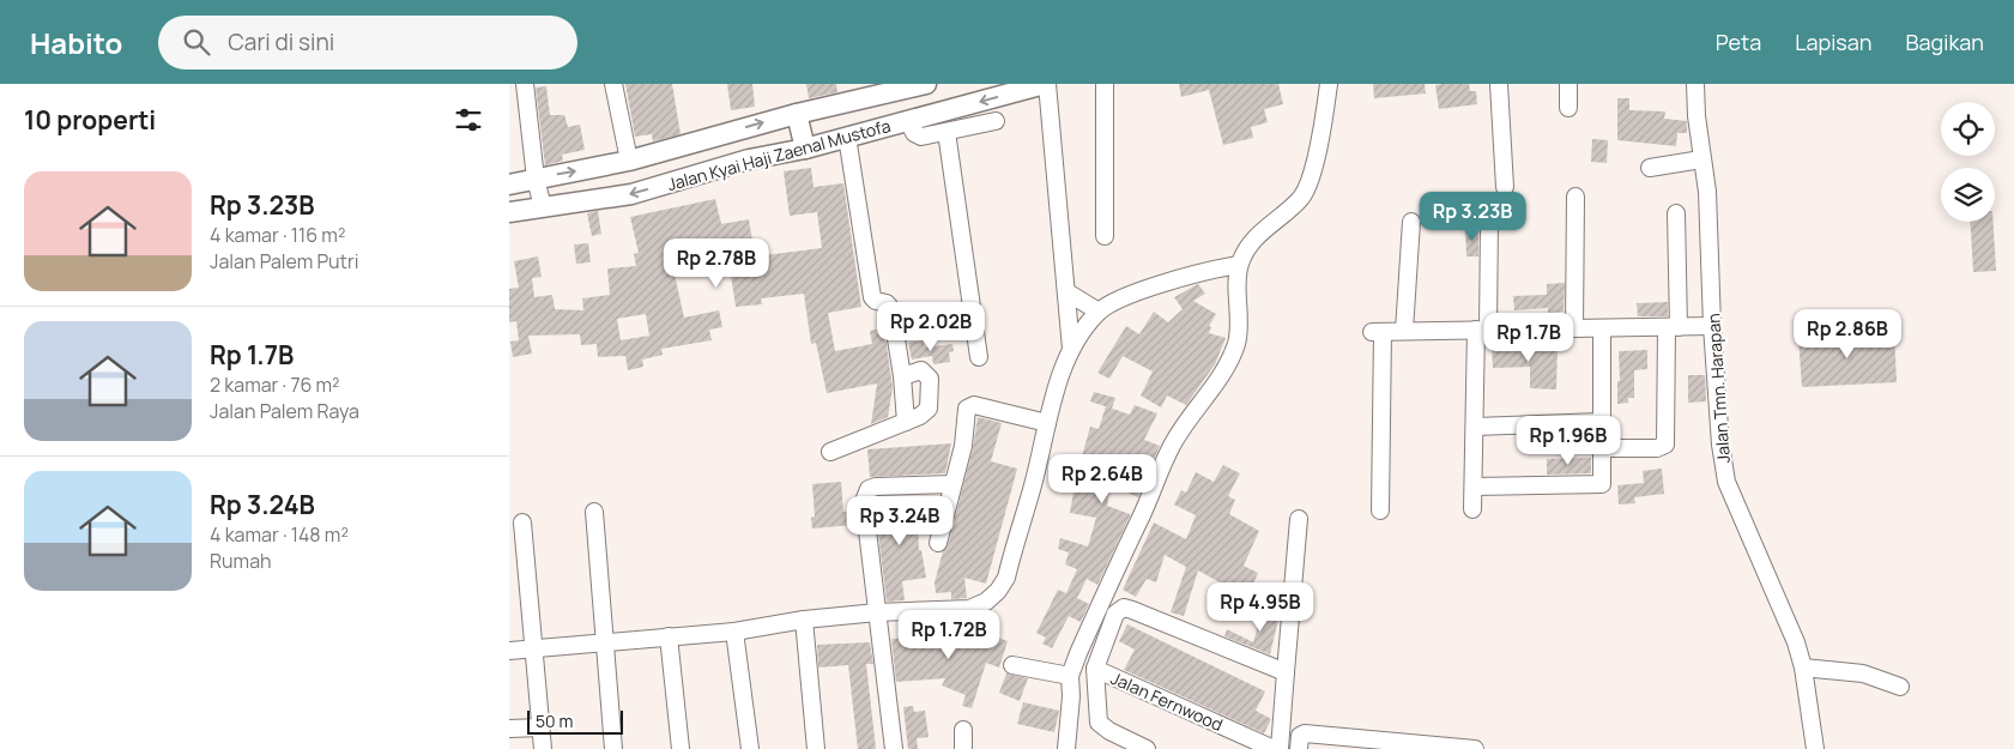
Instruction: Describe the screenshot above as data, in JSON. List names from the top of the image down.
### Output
{
  "streets": {
    "main road": ["Jalan Kyai Haji Zaenal Mustofa"],
    "street": ["Jalan Tmn. Harapan", "Jalan Fernwood"]
  },
  "scale_bar": "50 m",
  "page": {
    "header": "Habito",
    "search": "Cari di sini",
    "nav": ["Peta", "Lapisan", "Bagikan"],
    "heading": "10 properti",
    "list": [
      {
        "name": "Rp 3.23B",
        "note": "4 kamar · 116 m² · Jalan Palem Putri"
      },
      {
        "name": "Rp 1.7B",
        "note": "2 kamar · 76 m² · Jalan Palem Raya"
      },
      {
        "name": "Rp 3.24B",
        "note": "4 kamar · 148 m² · Rumah"
      }
    ],
    "price": [
      "Rp 3.23B",
      "Rp 2.78B",
      "Rp 2.02B",
      "Rp 2.86B",
      "Rp 1.7B",
      "Rp 1.96B",
      "Rp 2.64B",
      "Rp 3.24B",
      "Rp 4.95B",
      "Rp 1.72B"
    ],
    "scale": "50 m"
  }
}
